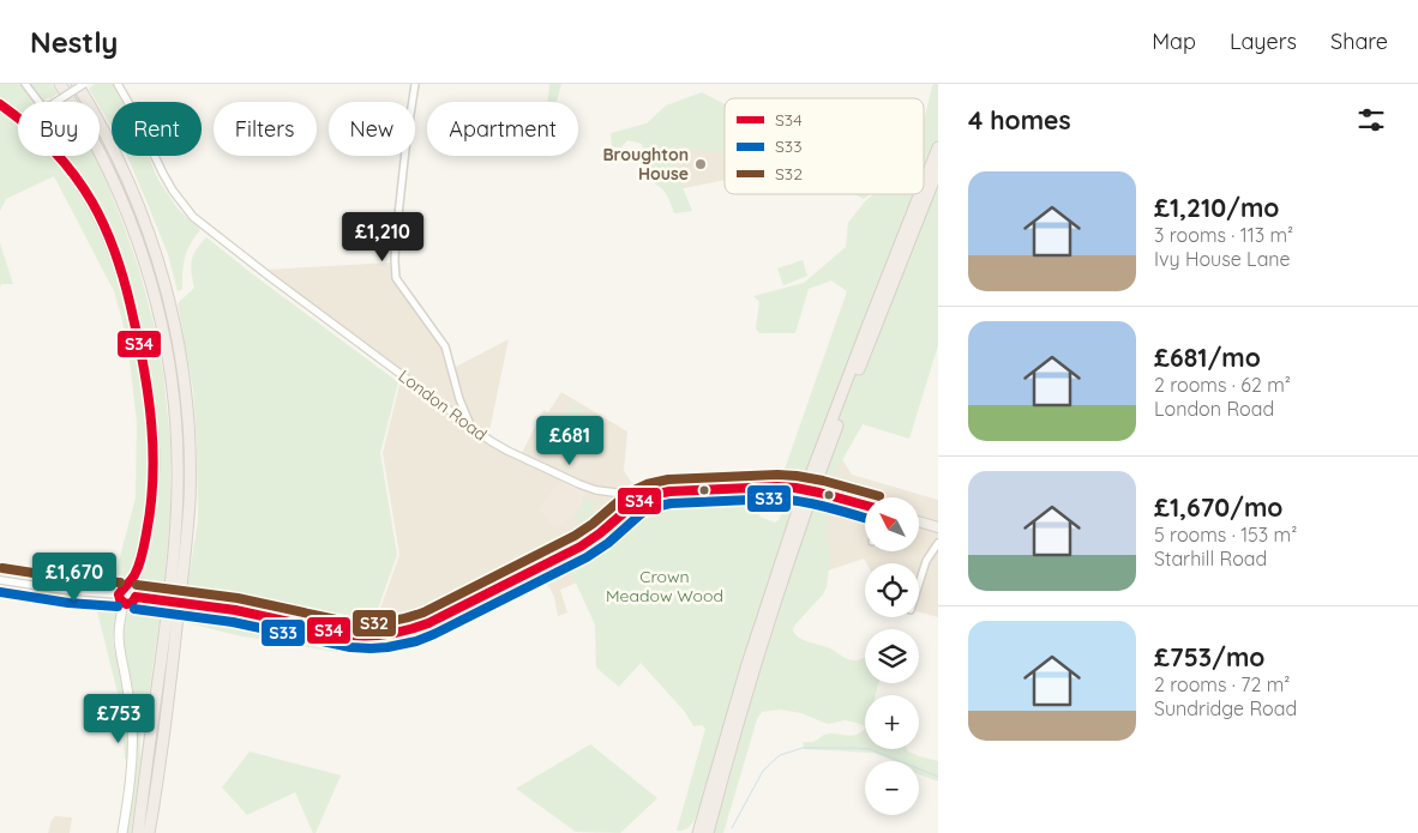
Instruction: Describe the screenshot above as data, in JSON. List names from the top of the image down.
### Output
{
  "streets": {
    "street": ["London Road"]
  },
  "parks": ["Crown Meadow Wood"],
  "places": ["Broughton House"],
  "lines": ["transit line S34", "transit line S32", "transit line S33"],
  "legend": ["S34", "S33", "S32"],
  "north": "top left",
  "page": {
    "header": "Nestly",
    "nav": ["Map", "Layers", "Share"],
    "heading": "4 homes",
    "chip": [
      "Buy",
      "Rent",
      "Filters",
      "New",
      "Apartment"
    ],
    "list": [
      {
        "name": "£1,210/mo",
        "note": "3 rooms · 113 m² · Ivy House Lane"
      },
      {
        "name": "£681/mo",
        "note": "2 rooms · 62 m² · London Road"
      },
      {
        "name": "£1,670/mo",
        "note": "5 rooms · 153 m² · Starhill Road"
      },
      {
        "name": "£753/mo",
        "note": "2 rooms · 72 m² · Sundridge Road"
      }
    ],
    "price": [
      "£1,210",
      "£681",
      "£1,670",
      "£753"
    ],
    "map_buttons": ["+", "−"]
  }
}
